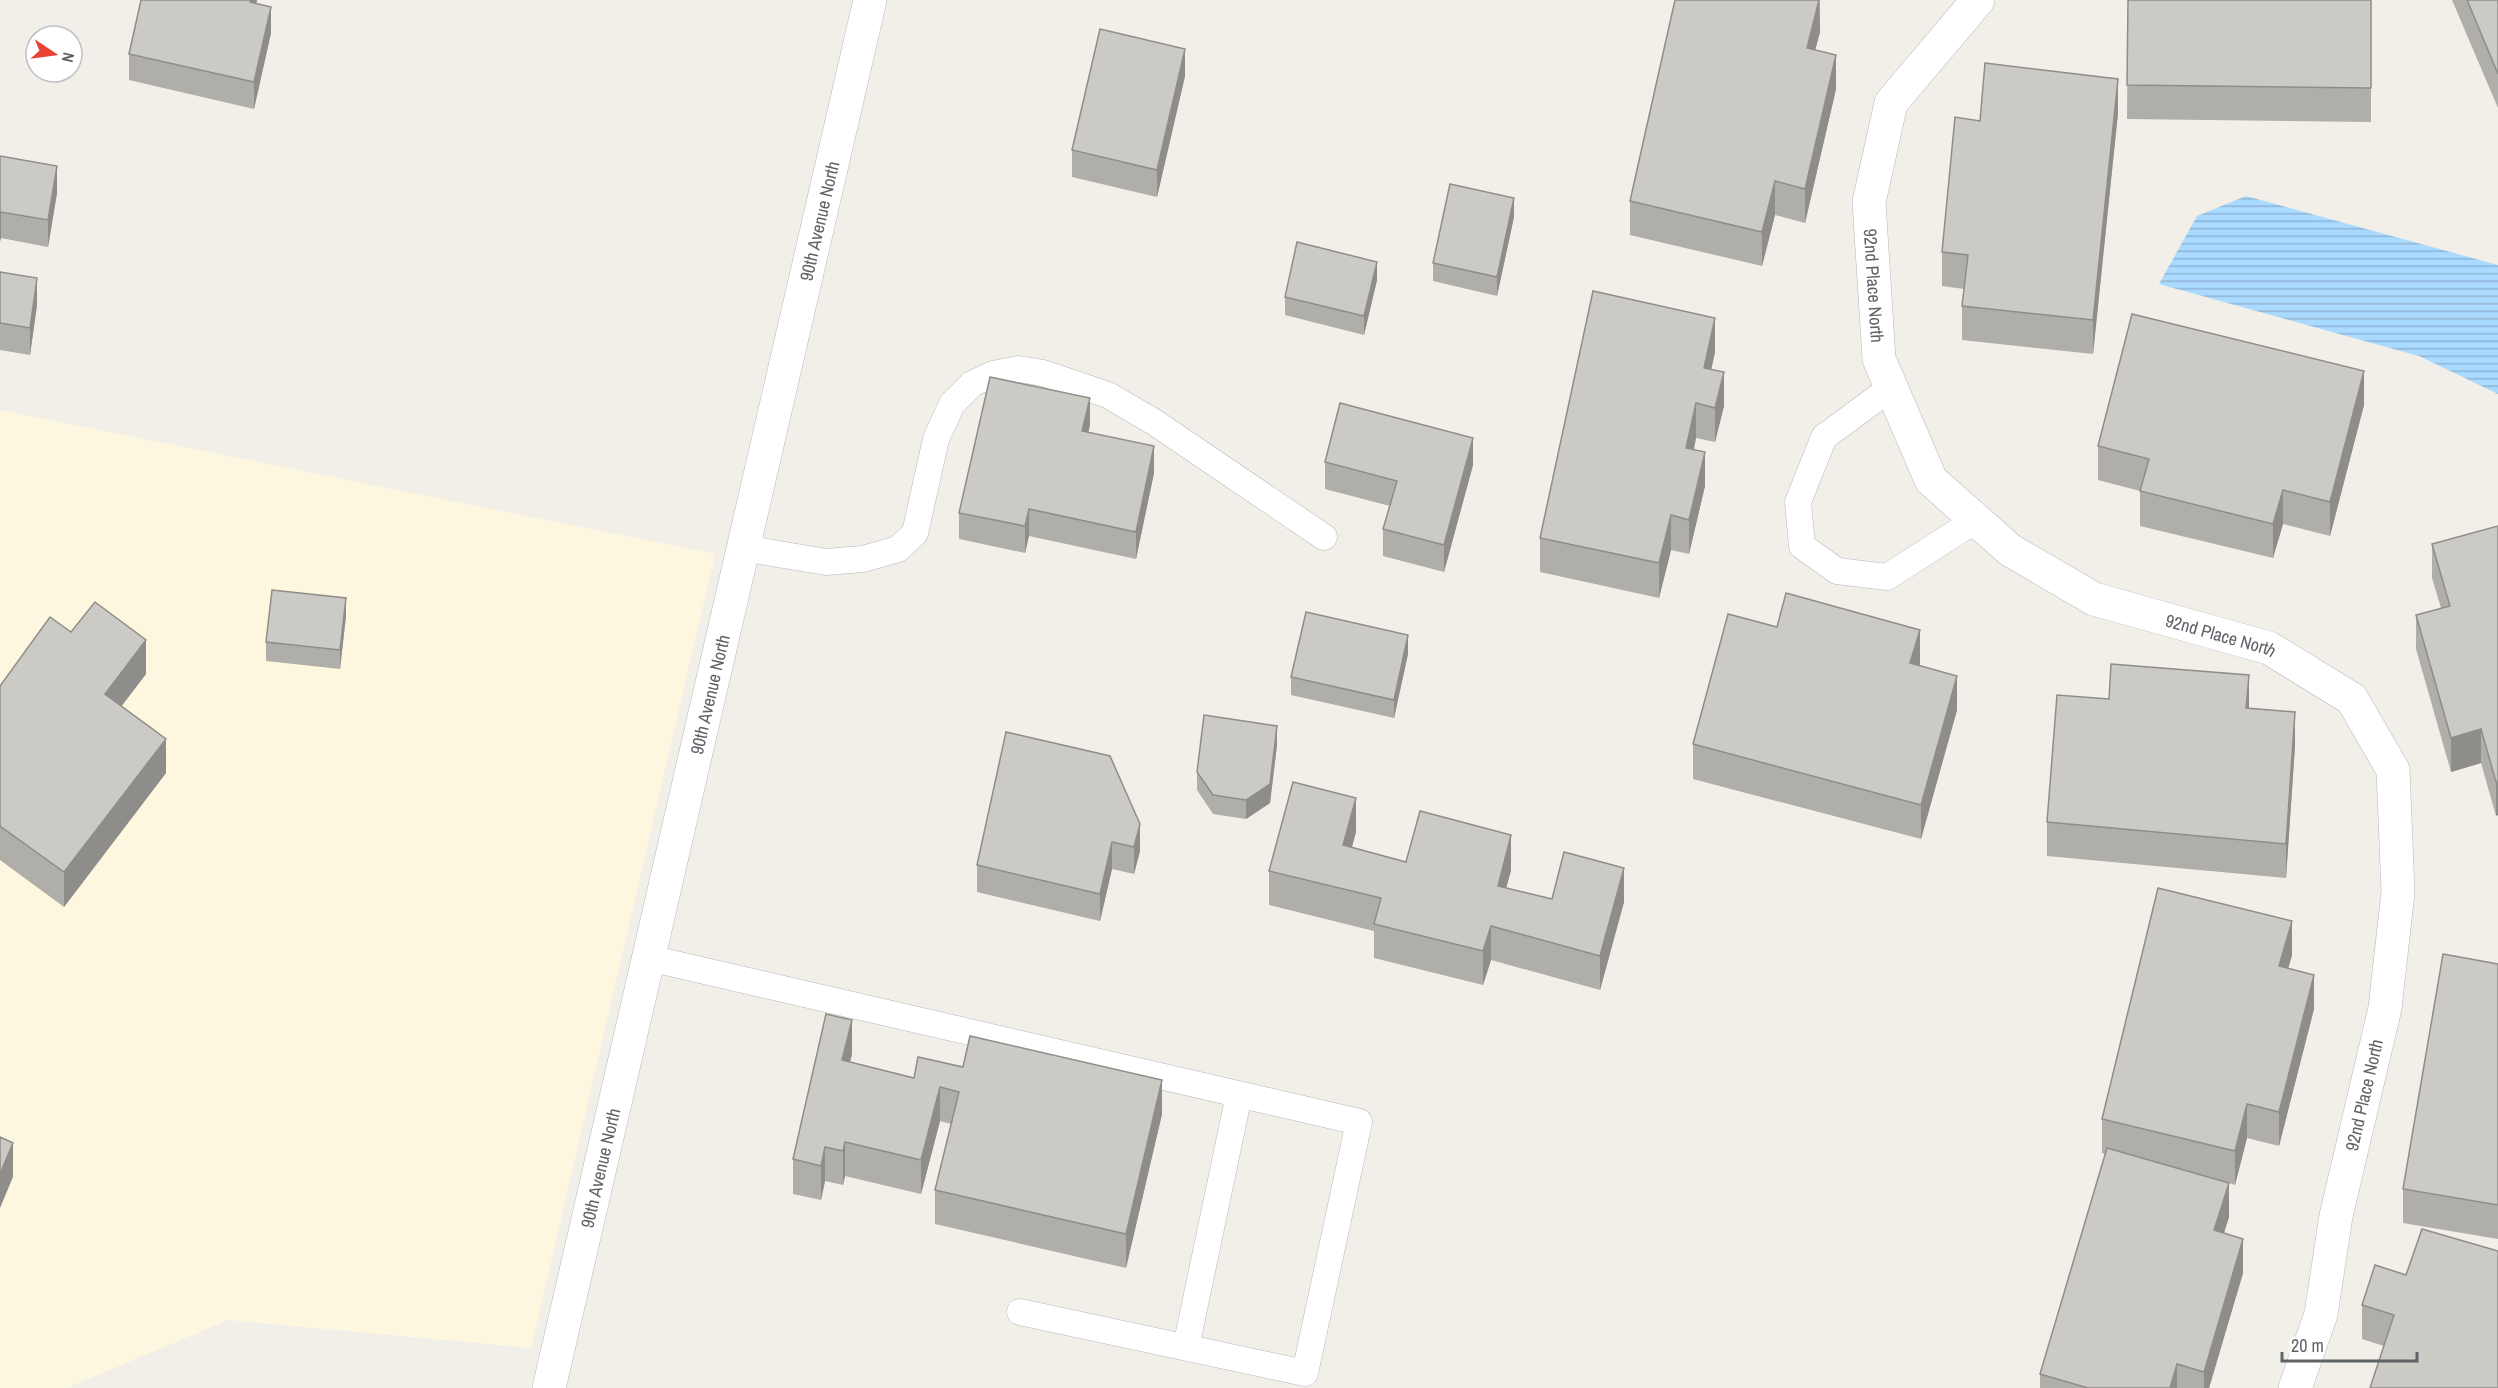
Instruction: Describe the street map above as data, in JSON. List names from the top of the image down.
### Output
{
  "streets": {
    "street": ["90th Avenue North", "92nd Place North"]
  },
  "scale_bar": "20 m",
  "north": "right"
}
